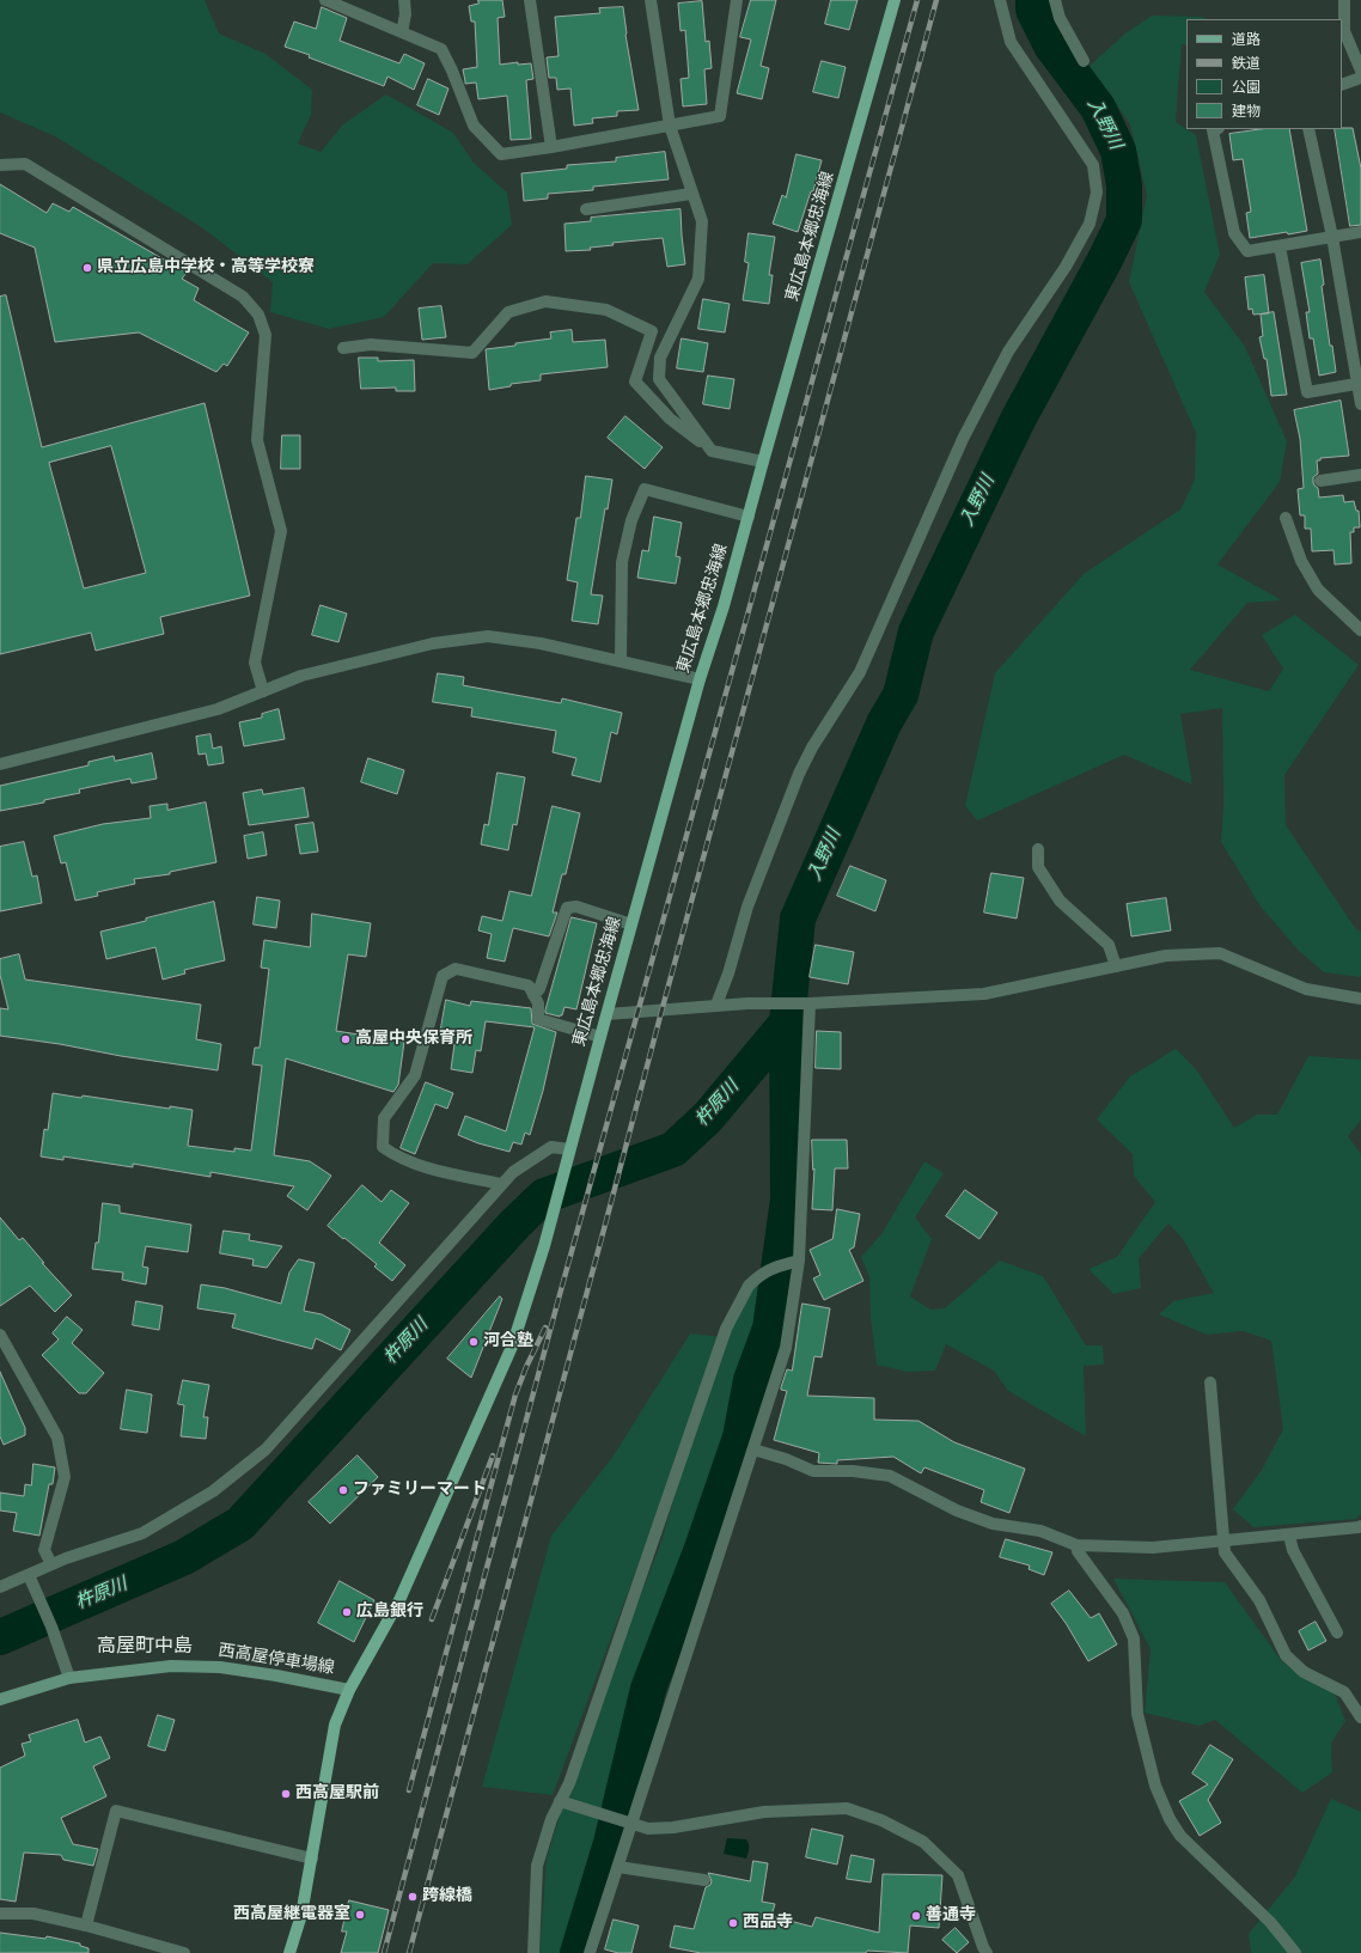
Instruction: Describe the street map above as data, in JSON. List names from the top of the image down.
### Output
{
  "streets": {
    "main road": ["東広島本郷忠海線", "西高屋停車場線"]
  },
  "crossings": [
    ["東広島本郷忠海線", "西高屋停車場線"]
  ],
  "districts": ["高屋町中島"],
  "water": ["入野川", "杵原川"],
  "places": [
    "県立広島中学校・高等学校寮",
    "高屋中央保育所",
    "河合塾",
    "ファミリーマート",
    "広島銀行",
    "西高屋駅前",
    "跨線橋",
    "西高屋継電器室",
    "善通寺",
    "西品寺"
  ],
  "legend": [
    "道路",
    "鉄道",
    "公園",
    "建物"
  ]
}
